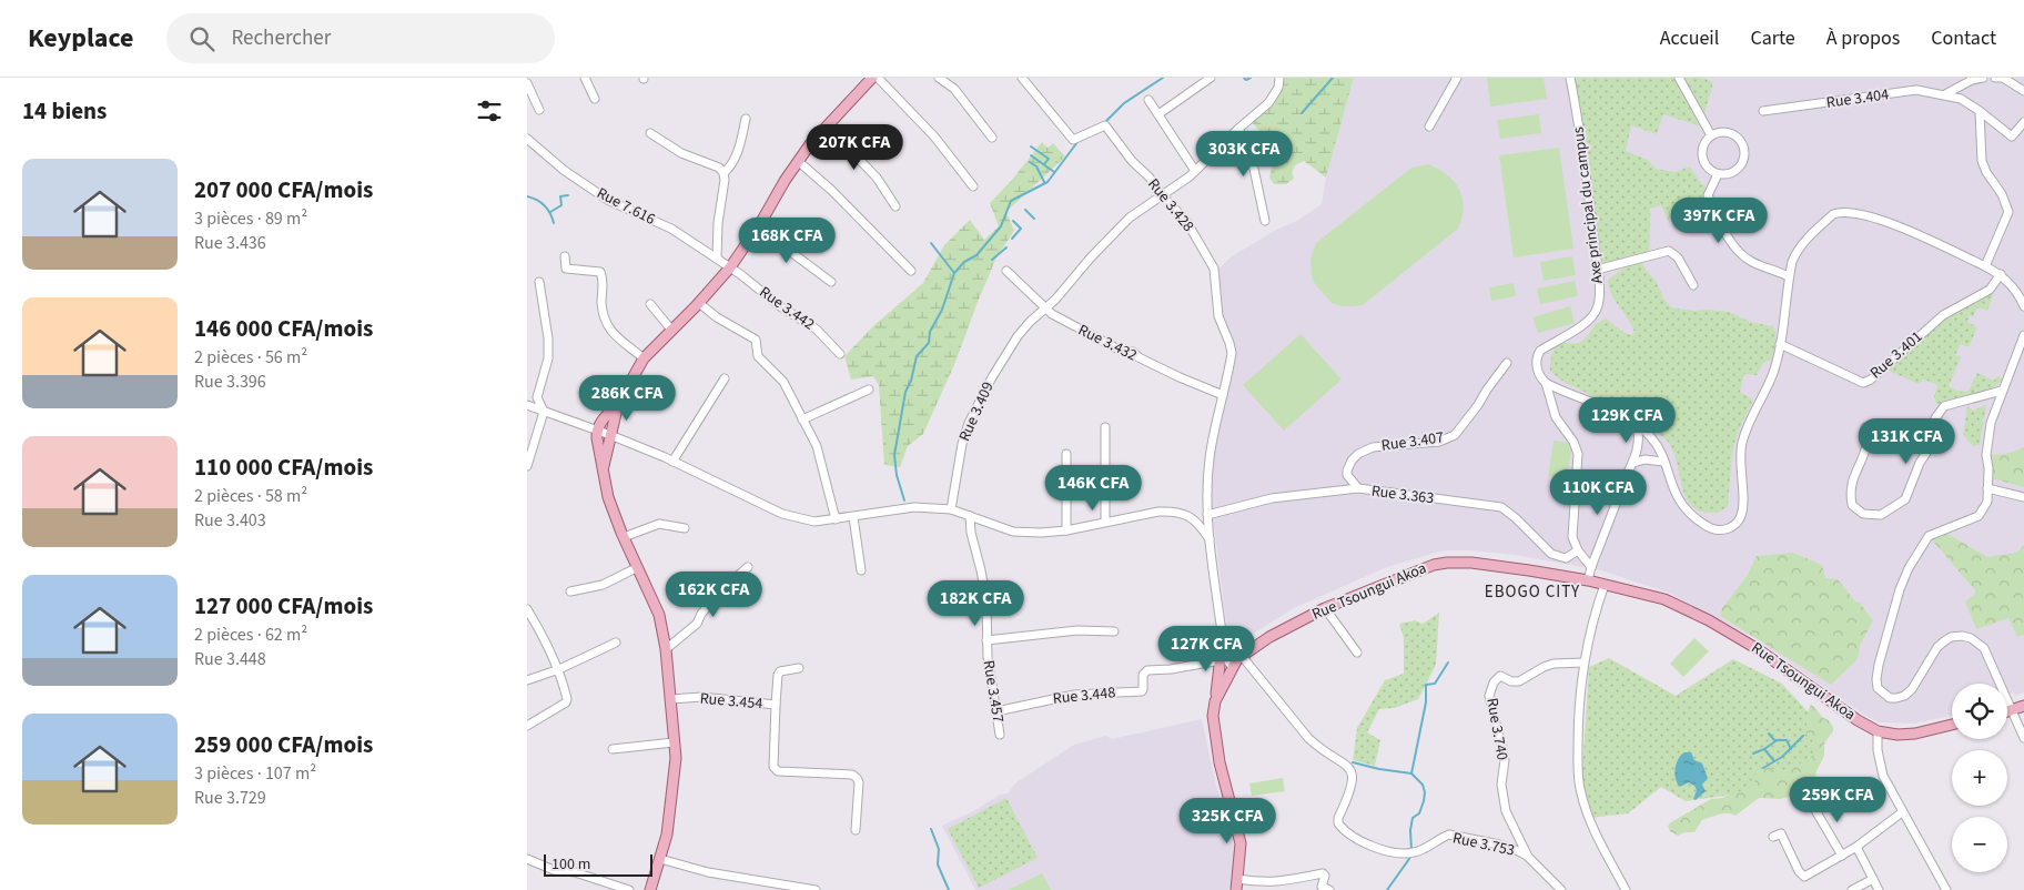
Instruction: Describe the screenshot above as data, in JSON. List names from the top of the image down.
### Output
{
  "streets": {
    "main road": ["Rue Tsoungui Akoa"],
    "street": [
      "Rue 3.404",
      "Rue 3.428",
      "Axe principal du campus",
      "Rue 7.616",
      "Rue 3.442",
      "Rue 3.432",
      "Rue 3.401",
      "Rue 3.409",
      "Rue 3.407",
      "Rue 3.363",
      "Rue 3.457",
      "Rue 3.448",
      "Rue 3.454",
      "Rue 3.740",
      "Rue 3.753"
    ]
  },
  "crossings": [
    ["Rue 3.428", "Rue 3.432"],
    ["Rue 3.428", "Rue 3.409"],
    ["Rue 3.428", "Rue 3.363"],
    ["Rue 7.616", "Rue 3.442"],
    ["Rue 3.432", "Rue 3.409"],
    ["Rue 3.407", "Rue 3.363"],
    ["Rue Tsoungui Akoa", "Rue 3.753"],
    ["Rue 3.457", "Rue 3.448"],
    ["Rue 3.740", "Rue 3.753"]
  ],
  "districts": ["EBOGO CITY"],
  "scale_bar": "100 m",
  "page": {
    "header": "Keyplace",
    "search": "Rechercher",
    "nav": [
      "Accueil",
      "Carte",
      "À propos",
      "Contact"
    ],
    "heading": "14 biens",
    "price": [
      "207K CFA",
      "303K CFA",
      "397K CFA",
      "168K CFA",
      "286K CFA",
      "129K CFA",
      "131K CFA",
      "146K CFA",
      "110K CFA",
      "162K CFA",
      "182K CFA",
      "127K CFA",
      "259K CFA",
      "325K CFA"
    ],
    "list": [
      {
        "name": "207 000 CFA/mois",
        "note": "3 pièces · 89 m² · Rue 3.436"
      },
      {
        "name": "146 000 CFA/mois",
        "note": "2 pièces · 56 m² · Rue 3.396"
      },
      {
        "name": "110 000 CFA/mois",
        "note": "2 pièces · 58 m² · Rue 3.403"
      },
      {
        "name": "127 000 CFA/mois",
        "note": "2 pièces · 62 m² · Rue 3.448"
      },
      {
        "name": "259 000 CFA/mois",
        "note": "3 pièces · 107 m² · Rue 3.729"
      }
    ],
    "map_buttons": ["+", "−"],
    "scale": "100 m"
  }
}
